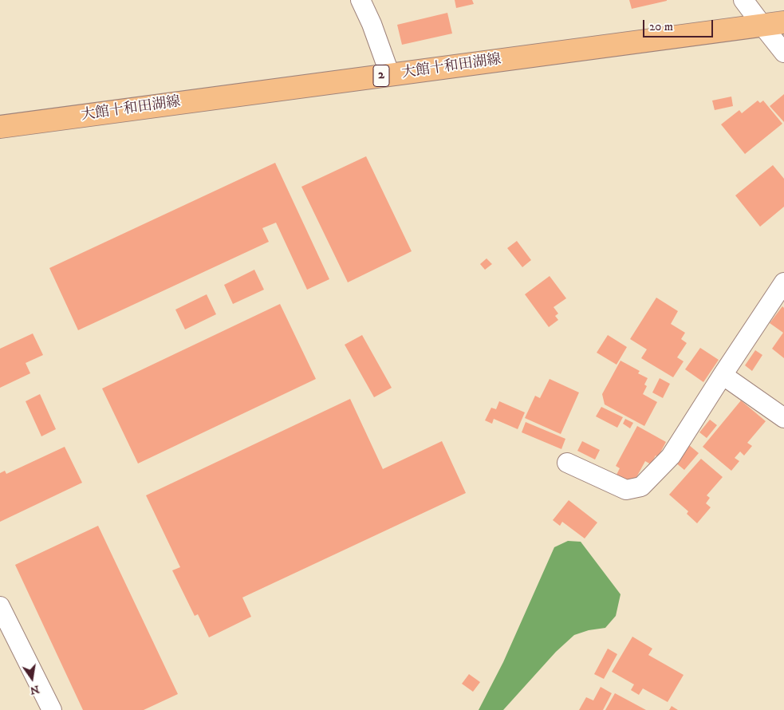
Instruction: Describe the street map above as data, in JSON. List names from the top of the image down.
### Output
{
  "streets": {
    "main road": ["大館十和田湖線", "2"]
  },
  "scale_bar": "20 m",
  "north": "bottom"
}
